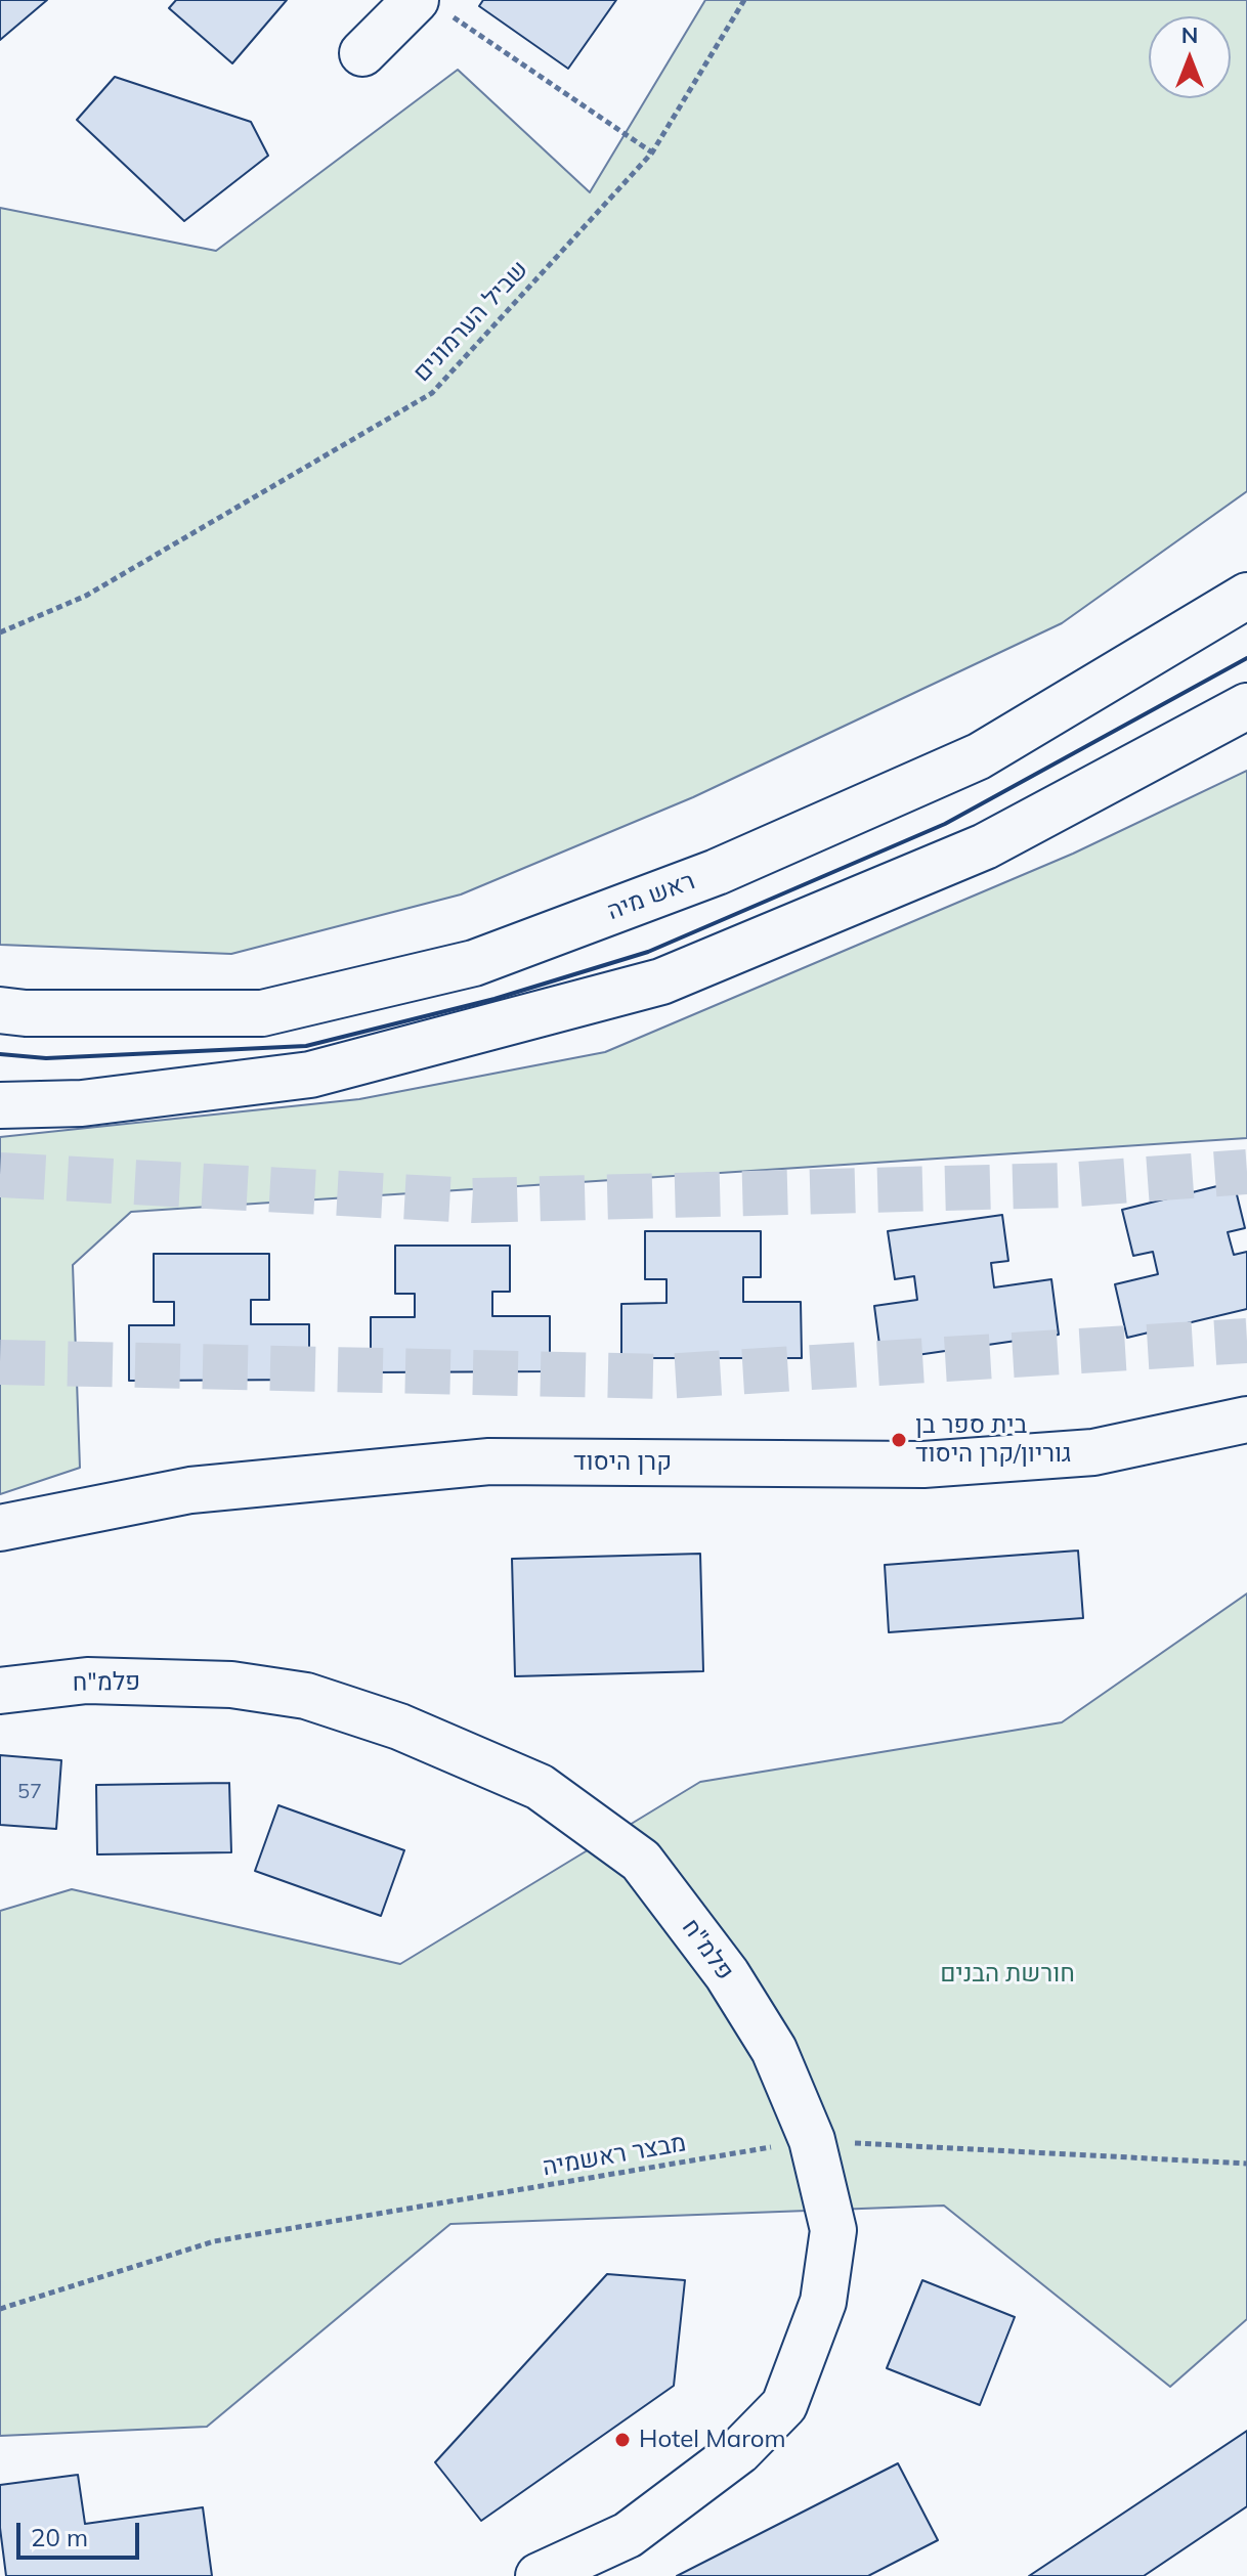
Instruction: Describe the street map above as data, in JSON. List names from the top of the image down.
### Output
{
  "streets": {
    "street": ["ראש מיה", "קרן היסוד", "פלמ\"ח"],
    "path": ["שביל הערמונים", "מבצר ראשמיה"]
  },
  "crossings": [
    ["פלמ\"ח", "מבצר ראשמיה"]
  ],
  "parks": ["חורשת הבנים"],
  "places": ["בית ספר בן גוריון/קרן היסוד", "Hotel Marom"],
  "house_numbers": ["57"],
  "scale_bar": "20 m",
  "north": "top"
}
